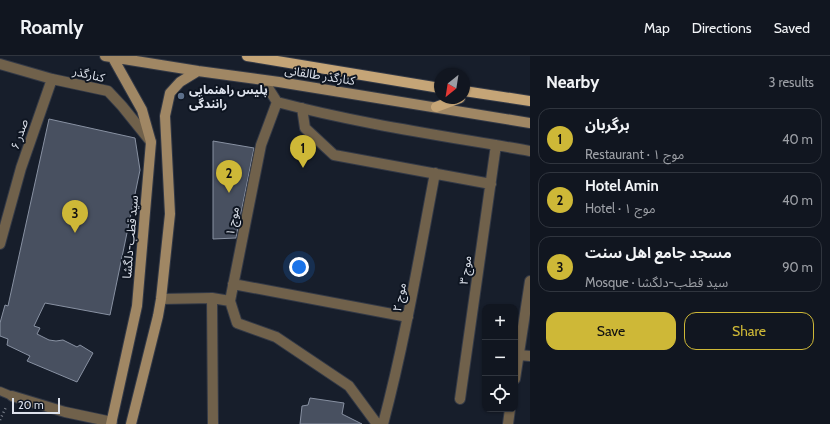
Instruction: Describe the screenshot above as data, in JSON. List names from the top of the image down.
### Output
{
  "streets": {
    "main road": ["کنارگذر طالقانی", "سید قطب-دلگشا"],
    "street": [
      "کنارگذر",
      "صدر ۶",
      "موج ۱",
      "موج ۳",
      "موج ۲"
    ]
  },
  "crossings": [
    ["کنارگذر", "صدر ۶"],
    ["کنارگذر", "سید قطب-دلگشا"],
    ["کنارگذر طالقانی", "سید قطب-دلگشا"]
  ],
  "places": ["پلیس راهنمایی رانندگی"],
  "scale_bar": "20 m",
  "north": "bottom left",
  "page": {
    "header": "Roamly",
    "nav": ["Map", "Directions", "Saved"],
    "heading": ["Nearby", "3 results"],
    "list": [
      {
        "mark": "1",
        "name": "برگربان",
        "note": "Restaurant · موج ۱",
        "value": "40 m"
      },
      {
        "mark": "2",
        "name": "Hotel Amin",
        "note": "Hotel · موج ۱",
        "value": "40 m"
      },
      {
        "mark": "3",
        "name": "مسجد جامع اهل سنت",
        "note": "Mosque · سید قطب-دلگشا",
        "value": "90 m"
      }
    ],
    "pins": ["1", "2", "3"],
    "buttons": ["Save", "Share"],
    "map_buttons": ["+", "−"],
    "scale": "20 m"
  }
}
